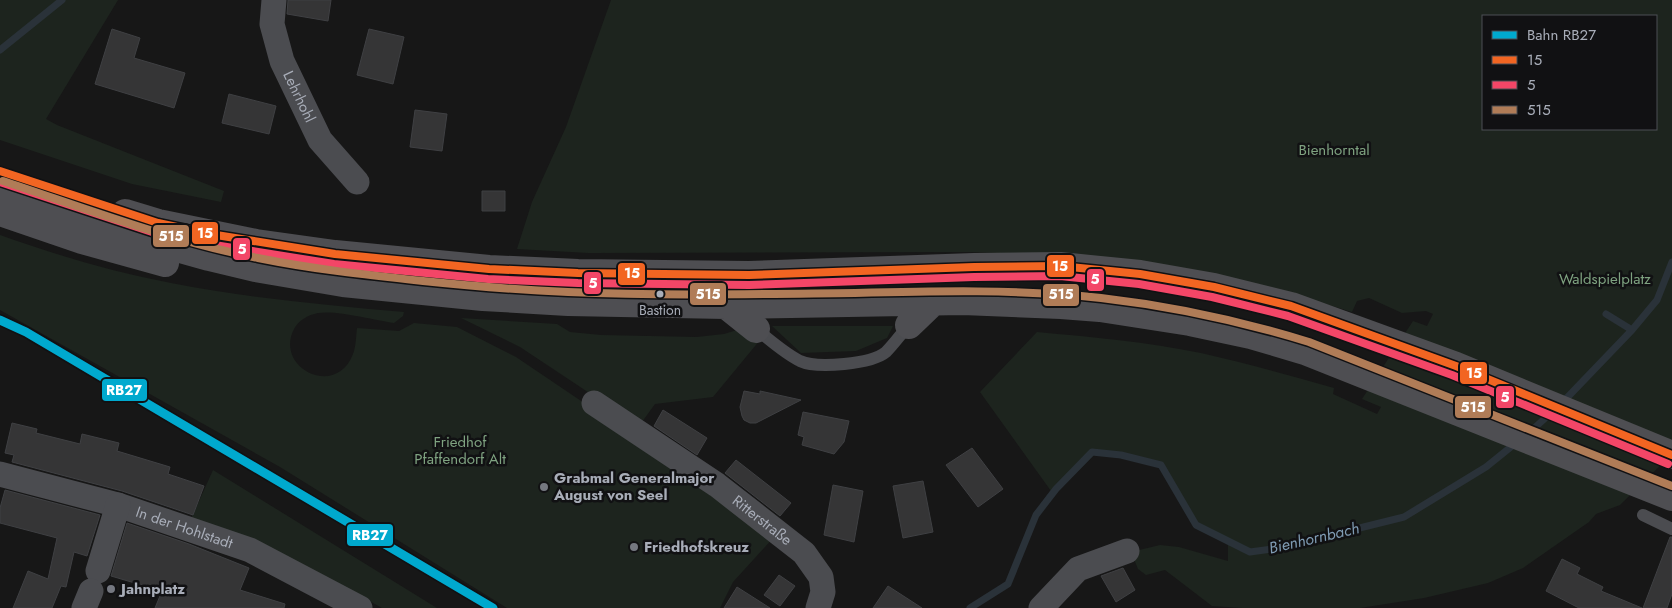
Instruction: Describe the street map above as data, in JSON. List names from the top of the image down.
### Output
{
  "streets": {
    "street": ["Lehrhohl", "Ritterstraße", "In der Hohlstadt"]
  },
  "water": ["Bienhornbach"],
  "parks": ["Bienhorntal", "Waldspielplatz", "Friedhof Pfaffendorf Alt"],
  "places": [
    "Bastion",
    "Grabmal Generalmajor August von Seel",
    "Friedhofskreuz",
    "Jahnplatz"
  ],
  "lines": [
    "transit line 15",
    "transit line 515",
    "transit line 5",
    "rail line RB27"
  ],
  "legend": [
    "Bahn RB27",
    "15",
    "5",
    "515"
  ]
}
